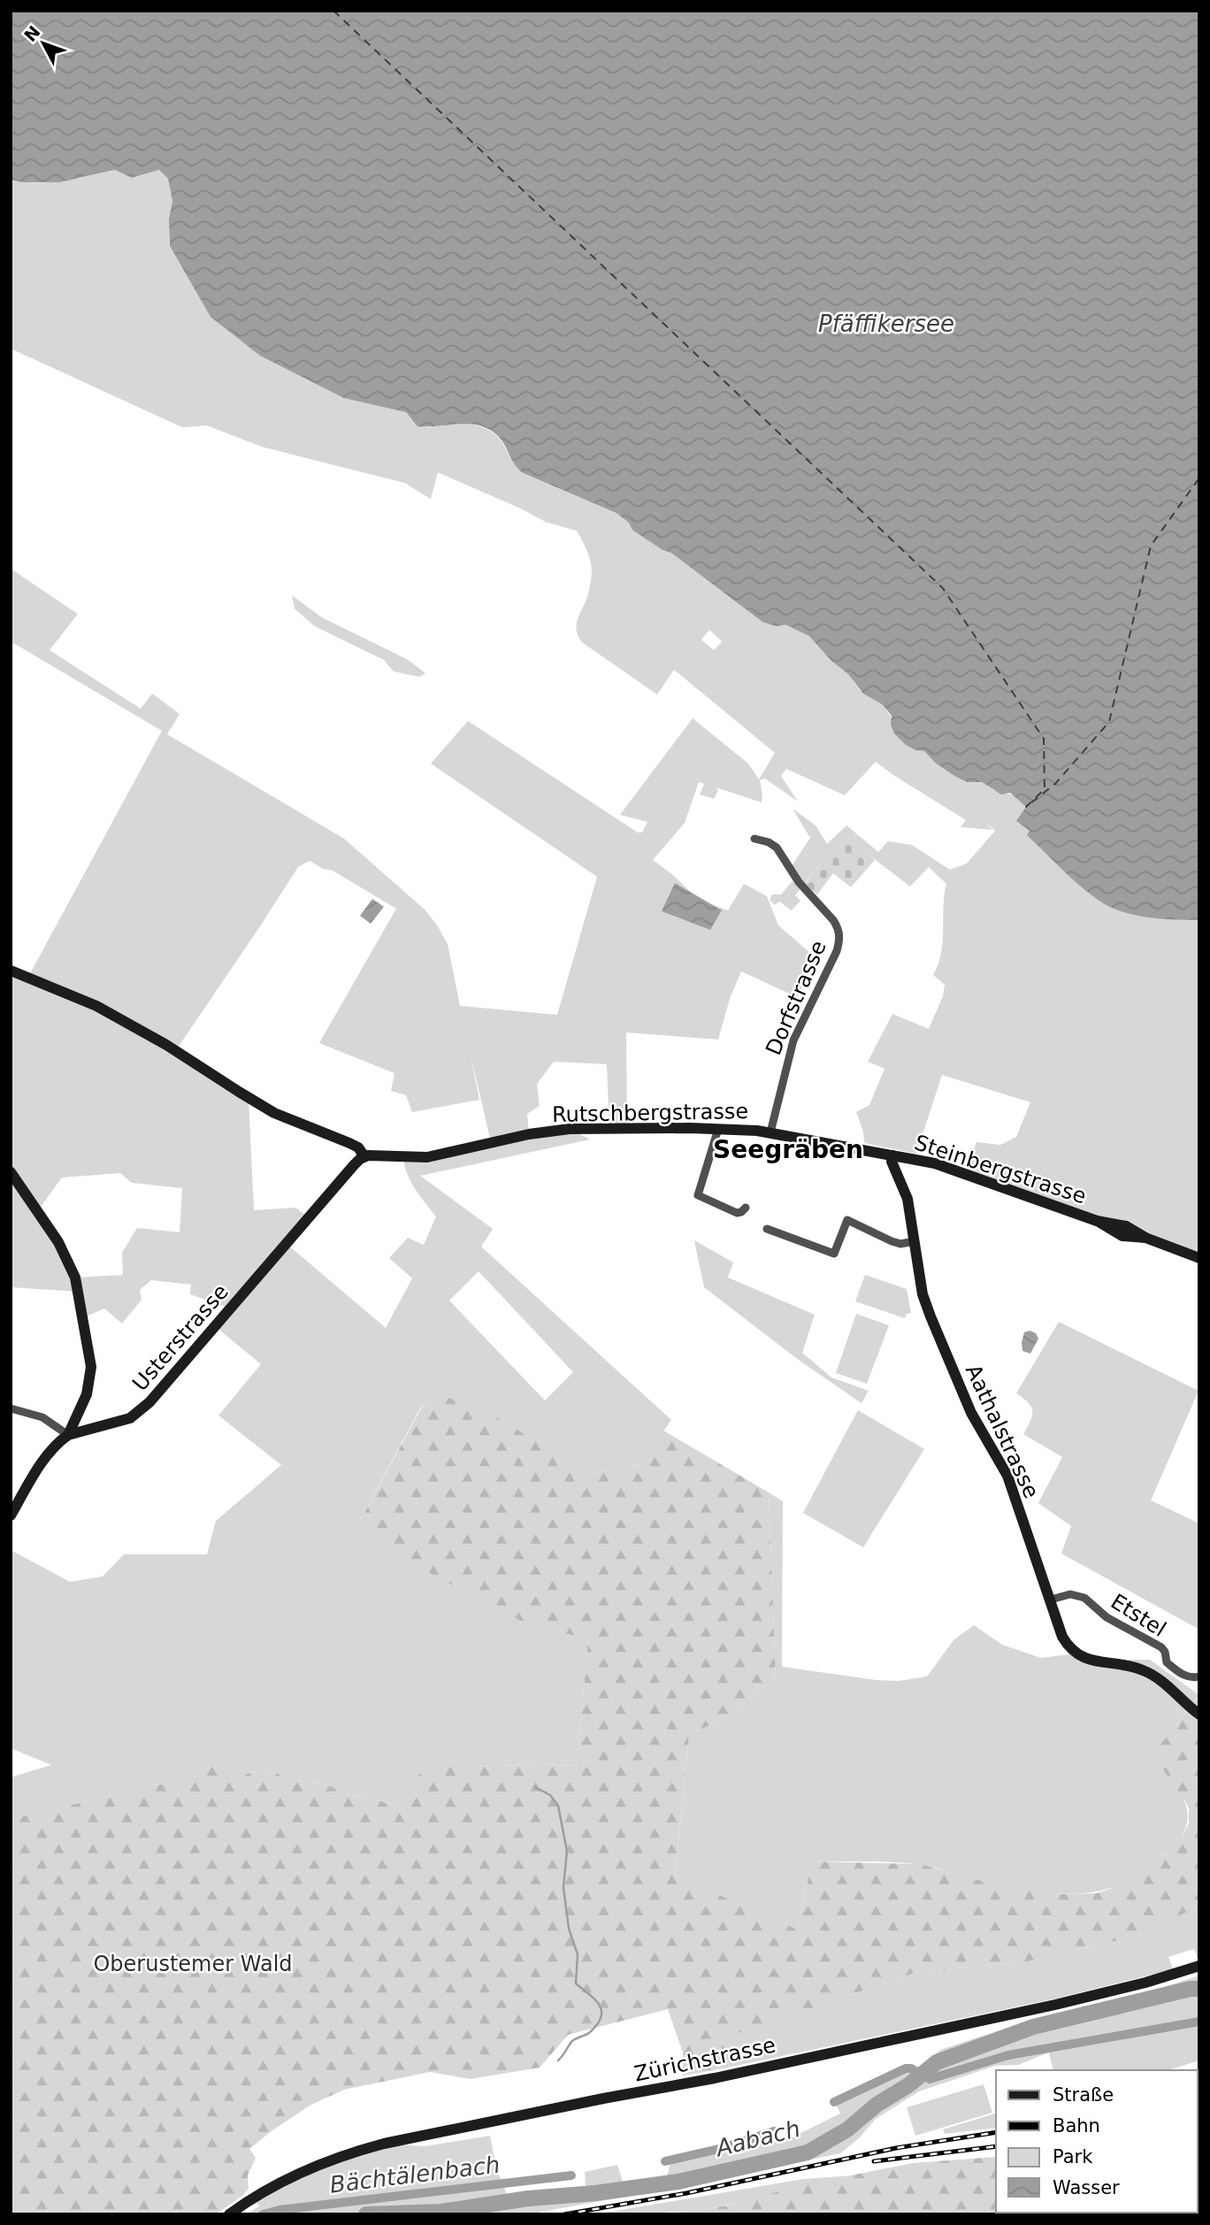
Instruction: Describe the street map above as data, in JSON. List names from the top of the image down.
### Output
{
  "streets": {
    "street": [
      "Dorfstrasse",
      "Rutschbergstrasse",
      "Steinbergstrasse",
      "Usterstrasse",
      "Aathalstrasse",
      "Etstel",
      "Zürichstrasse"
    ]
  },
  "crossings": [
    ["Dorfstrasse", "Rutschbergstrasse"],
    ["Rutschbergstrasse", "Steinbergstrasse"],
    ["Rutschbergstrasse", "Usterstrasse"],
    ["Rutschbergstrasse", "Aathalstrasse"],
    ["Steinbergstrasse", "Aathalstrasse"],
    ["Aathalstrasse", "Etstel"]
  ],
  "districts": ["Seegräben"],
  "water": ["Pfäffikersee", "Aabach", "Bächtälenbach"],
  "parks": ["Oberustemer Wald"],
  "legend": [
    "Straße",
    "Bahn",
    "Park",
    "Wasser"
  ],
  "north": "top left"
}
